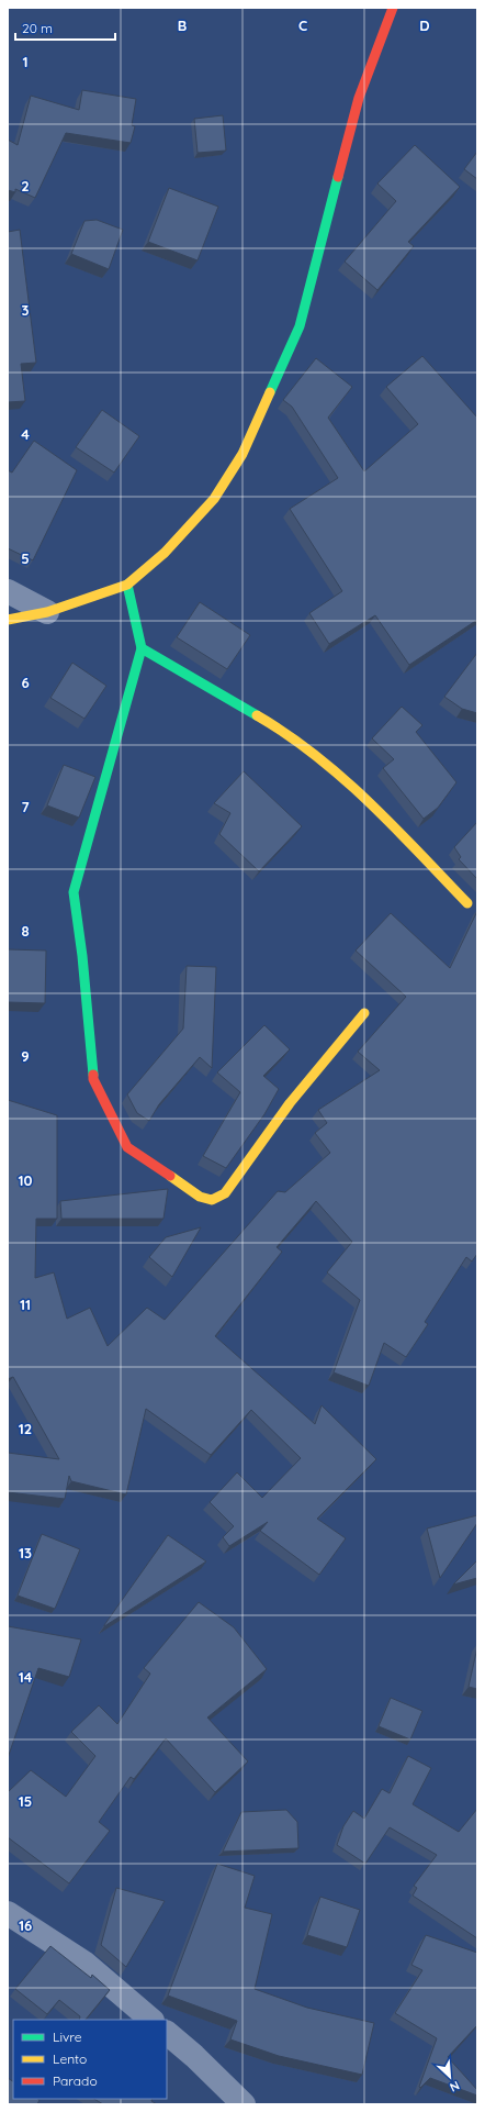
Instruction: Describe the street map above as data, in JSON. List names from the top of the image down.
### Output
{
  "legend": ["Livre", "Lento", "Parado"],
  "scale_bar": "20 m",
  "north": "bottom right",
  "grid": {
    "columns": ["B", "C", "D"],
    "rows": [
      "1",
      "2",
      "3",
      "4",
      "5",
      "6",
      "7",
      "8",
      "9",
      "10",
      "11",
      "12",
      "13",
      "14",
      "15",
      "16"
    ]
  }
}
